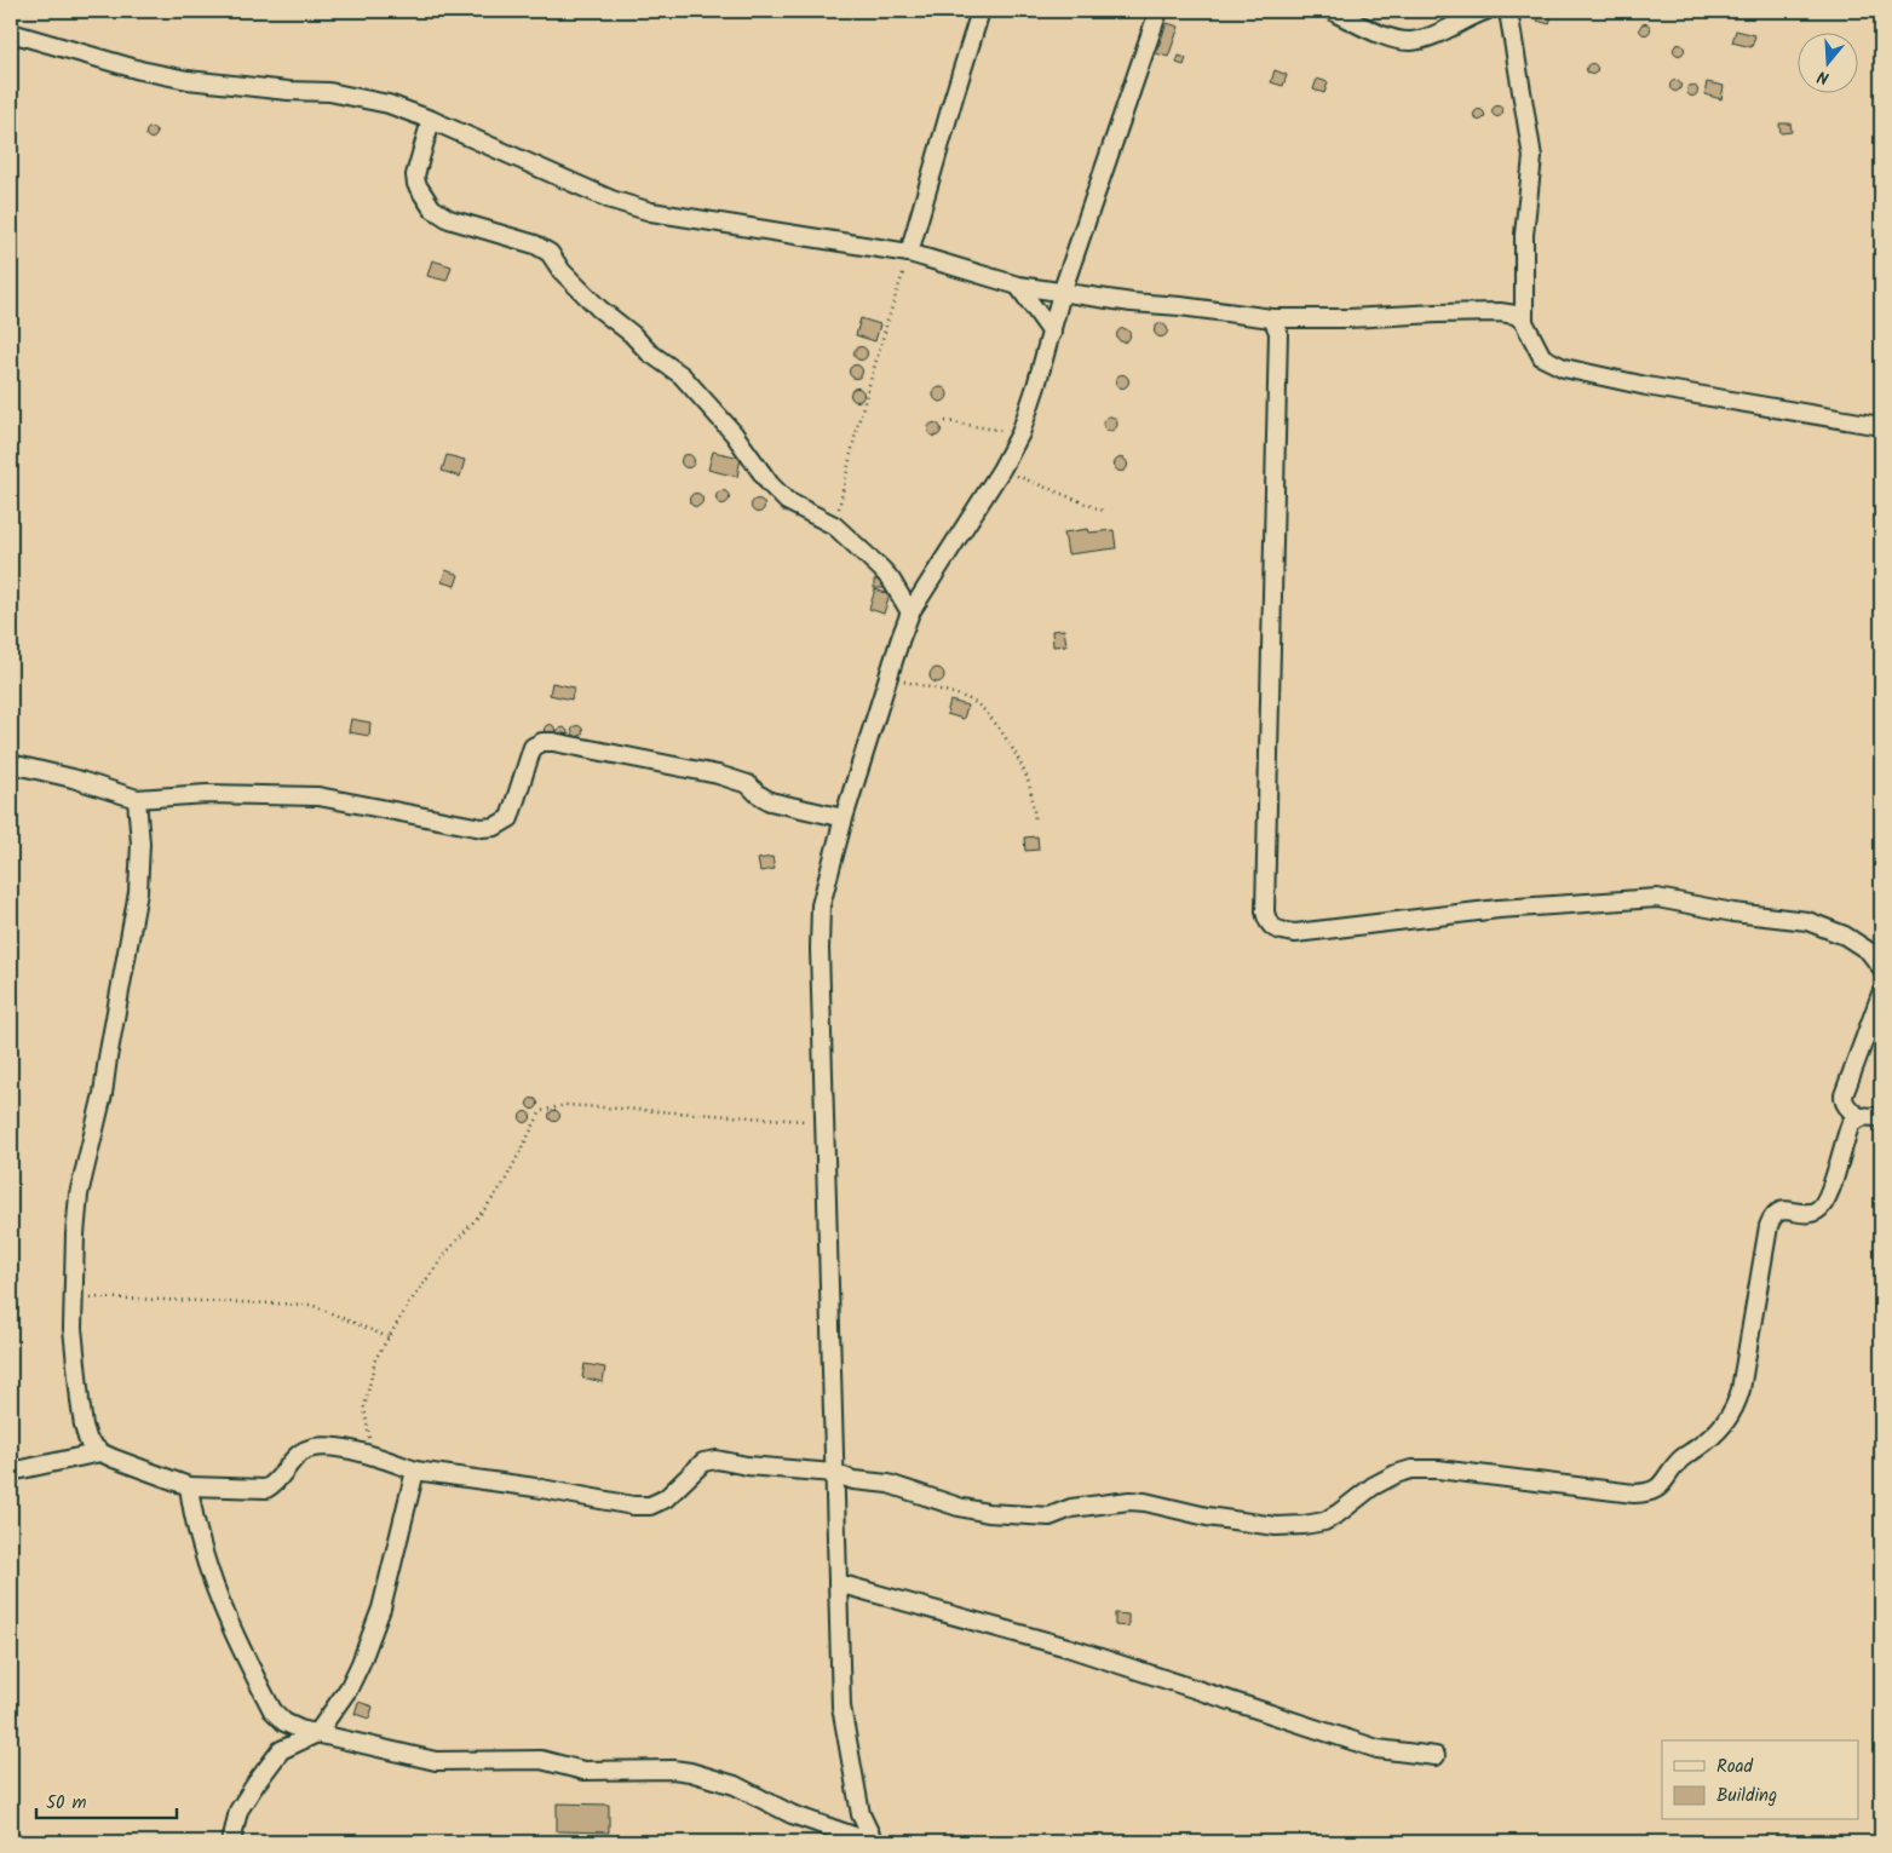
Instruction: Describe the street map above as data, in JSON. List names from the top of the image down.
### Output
{
  "legend": ["Road", "Building"],
  "scale_bar": "50 m",
  "north": "bottom"
}
